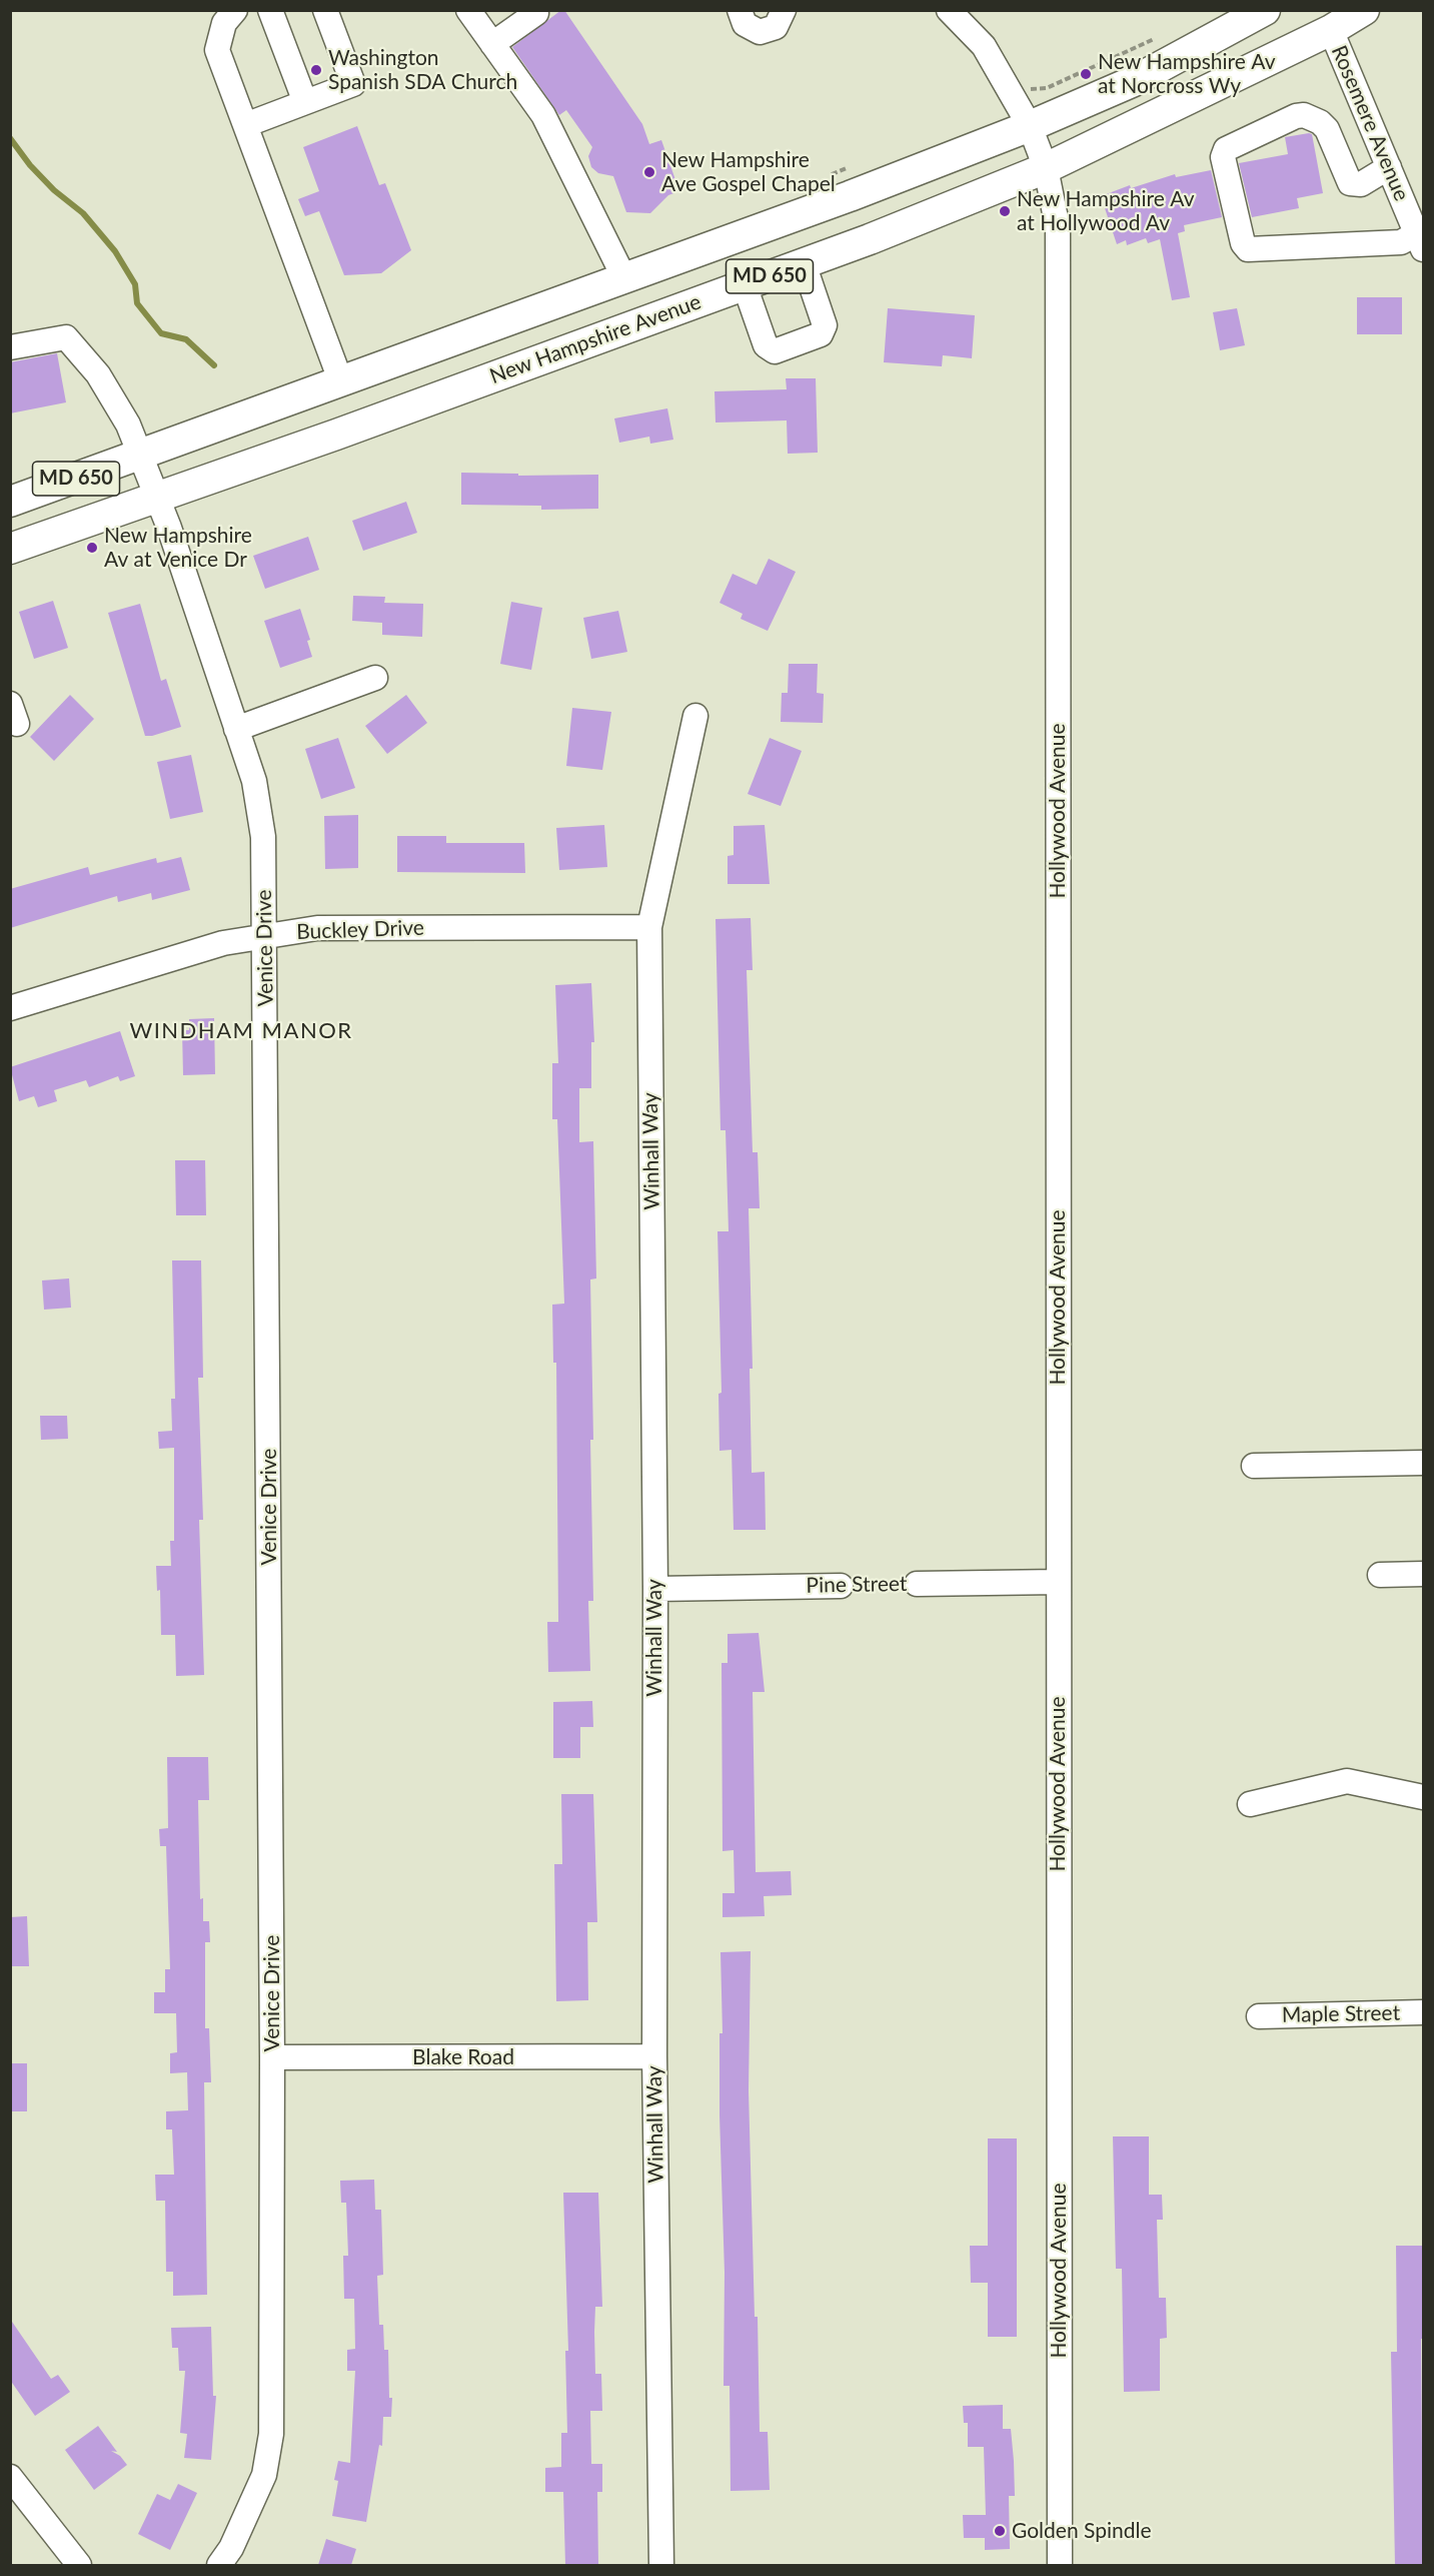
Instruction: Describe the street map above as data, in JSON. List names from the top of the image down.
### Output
{
  "streets": {
    "main road": ["MD 650", "New Hampshire Avenue"],
    "street": [
      "Rosemere Avenue",
      "Hollywood Avenue",
      "Buckley Drive",
      "Venice Drive",
      "Winhall Way",
      "Pine Street",
      "Maple Street",
      "Blake Road"
    ]
  },
  "crossings": [
    ["Rosemere Avenue", "New Hampshire Avenue"],
    ["MD 650", "Hollywood Avenue"],
    ["MD 650", "Venice Drive"],
    ["New Hampshire Avenue", "Hollywood Avenue"],
    ["New Hampshire Avenue", "Venice Drive"],
    ["Hollywood Avenue", "Pine Street"],
    ["Buckley Drive", "Venice Drive"],
    ["Buckley Drive", "Winhall Way"],
    ["Venice Drive", "Blake Road"],
    ["Winhall Way", "Pine Street"],
    ["Winhall Way", "Blake Road"]
  ],
  "districts": ["WINDHAM MANOR"],
  "places": [
    "Washington Spanish SDA Church",
    "New Hampshire Av at Norcross Wy",
    "New Hampshire Ave Gospel Chapel",
    "New Hampshire Av at Hollywood Av",
    "New Hampshire Av at Venice Dr",
    "Golden Spindle"
  ]
}
